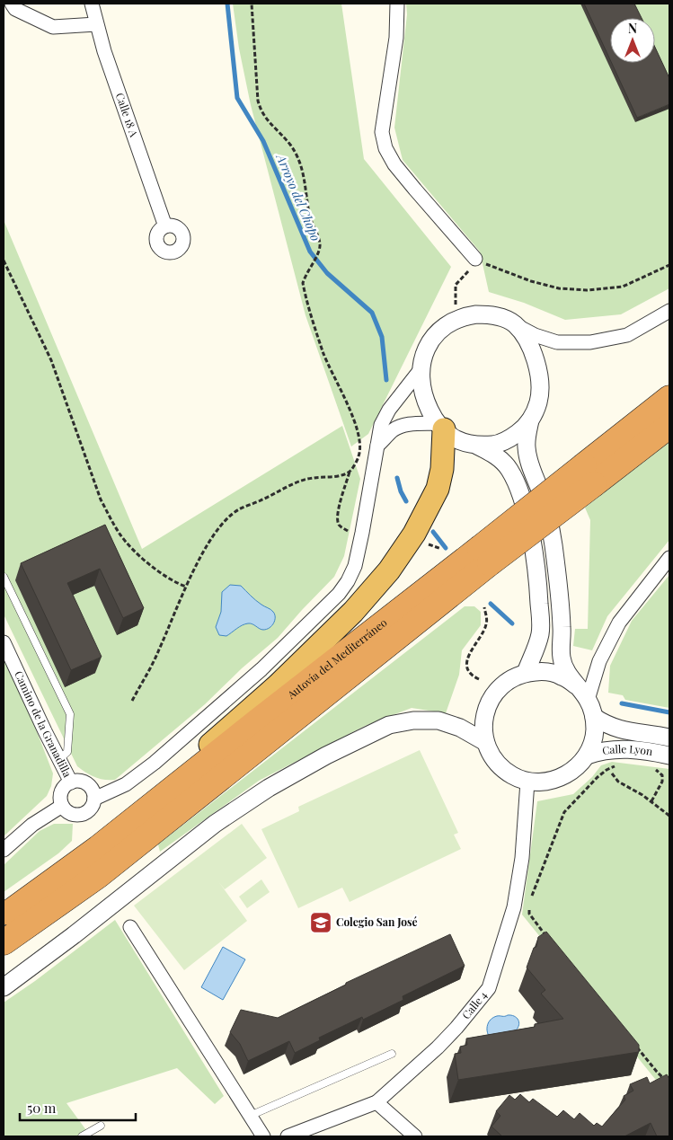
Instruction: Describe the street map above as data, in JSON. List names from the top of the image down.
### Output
{
  "streets": {
    "highway": ["Autovía del Mediterráneo"],
    "street": [
      "Calle 18 A",
      "Camino de la Granadilla",
      "Calle Lyon",
      "Calle 4"
    ]
  },
  "crossings": [
    ["Calle Lyon", "Calle 4"]
  ],
  "water": ["Arroyo del Chopo"],
  "places": {
    "school or university": ["Colegio San José"]
  },
  "scale_bar": "50 m",
  "north": "top"
}
